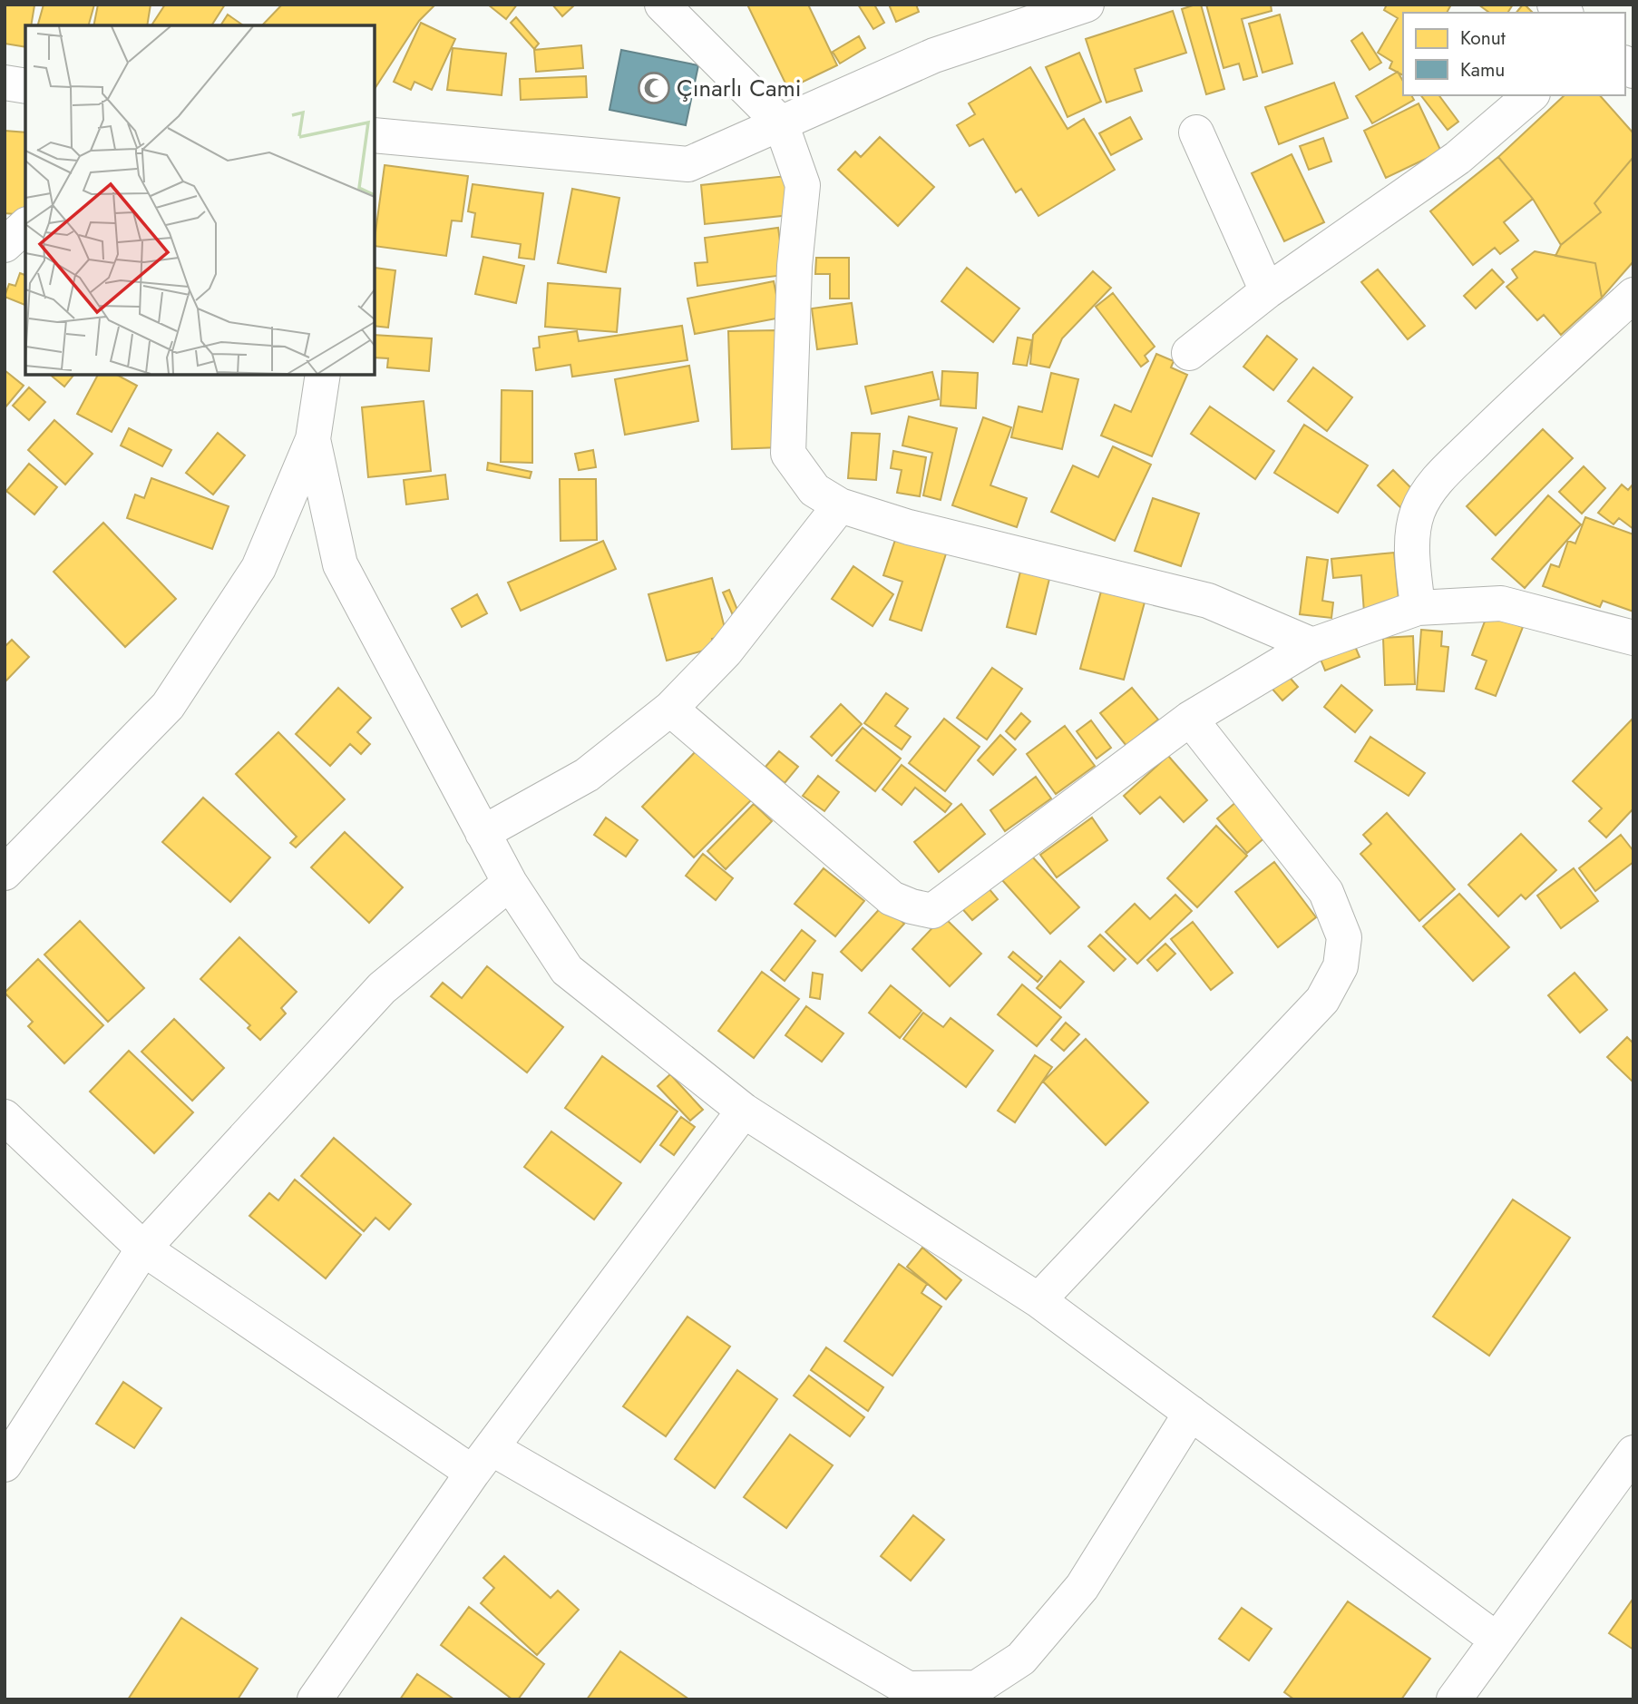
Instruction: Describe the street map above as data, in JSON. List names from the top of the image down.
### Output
{
  "places": {
    "mosque": ["Çınarlı Cami"]
  },
  "legend": ["Konut", "Kamu"]
}
